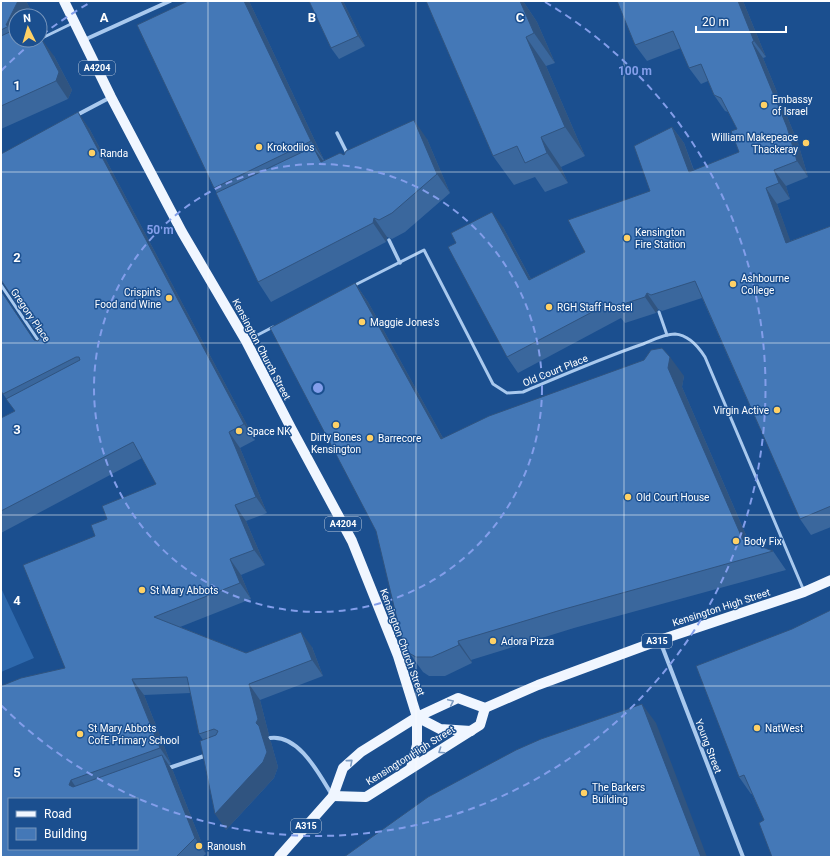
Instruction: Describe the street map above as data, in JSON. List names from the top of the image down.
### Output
{
  "streets": {
    "main road": [
      "A4204",
      "Kensington Church Street",
      "Kensington High Street",
      "A315"
    ],
    "street": ["Young Street"],
    "lane": ["Gregory Place", "Old Court Place"]
  },
  "crossings": [
    ["A4204", "Kensington Church Street"],
    ["A4204", "Kensington High Street"],
    ["A4204", "A315"],
    ["Kensington Church Street", "A315"],
    ["Old Court Place", "Kensington High Street"],
    ["Kensington High Street", "A315"],
    ["Kensington High Street", "Young Street"]
  ],
  "places": [
    "Embassy of Israel",
    "William Makepeace Thackeray",
    "Krokodilos",
    "Randa",
    "Kensington Fire Station",
    "Ashbourne College",
    "Crispin's Food and Wine",
    "RGH Staff Hostel",
    "Maggie Jones's",
    "Virgin Active",
    "Dirty Bones Kensington",
    "Space NK",
    "Barrecore",
    "Old Court House",
    "Body Fix",
    "St Mary Abbots",
    "Adora Pizza",
    "NatWest",
    "St Mary Abbots CofE Primary School",
    "The Barkers Building",
    "Ranoush"
  ],
  "legend": ["Road", "Building"],
  "scale_bar": "20 m",
  "north": "top",
  "grid": {
    "columns": ["A", "B", "C"],
    "rows": [
      "1",
      "2",
      "3",
      "4",
      "5"
    ]
  },
  "rings": ["100 m", "50 m"]
}
